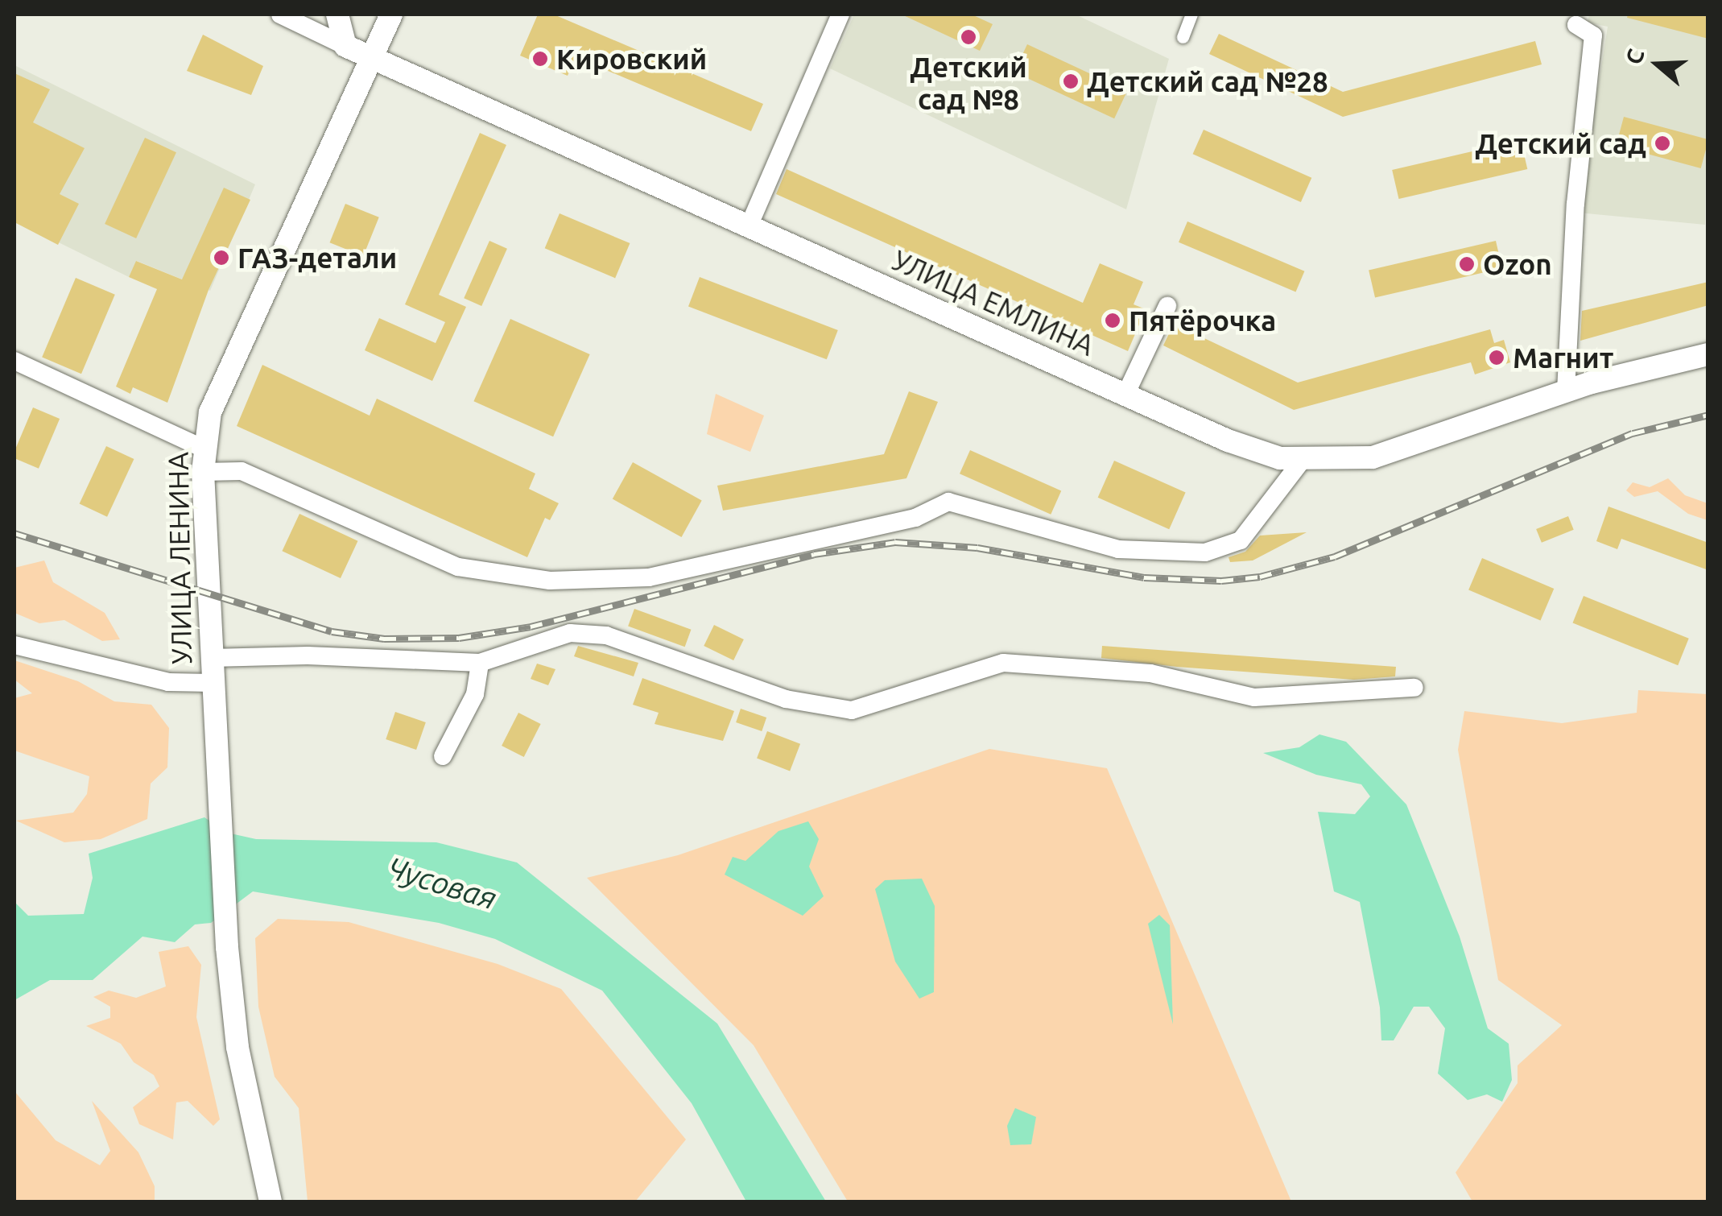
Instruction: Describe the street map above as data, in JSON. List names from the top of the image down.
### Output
{
  "streets": {
    "street": ["УЛИЦА ЕМЛИНА", "УЛИЦА ЛЕНИНА"]
  },
  "crossings": [
    ["УЛИЦА ЕМЛИНА", "УЛИЦА ЛЕНИНА"]
  ],
  "water": ["Чусовая"],
  "places": [
    "Детский сад №8",
    "Кировский",
    "Детский сад №28",
    "Детский сад",
    "ГАЗ-детали",
    "Ozon",
    "Пятёрочка",
    "Магнит"
  ],
  "north": "left"
}
